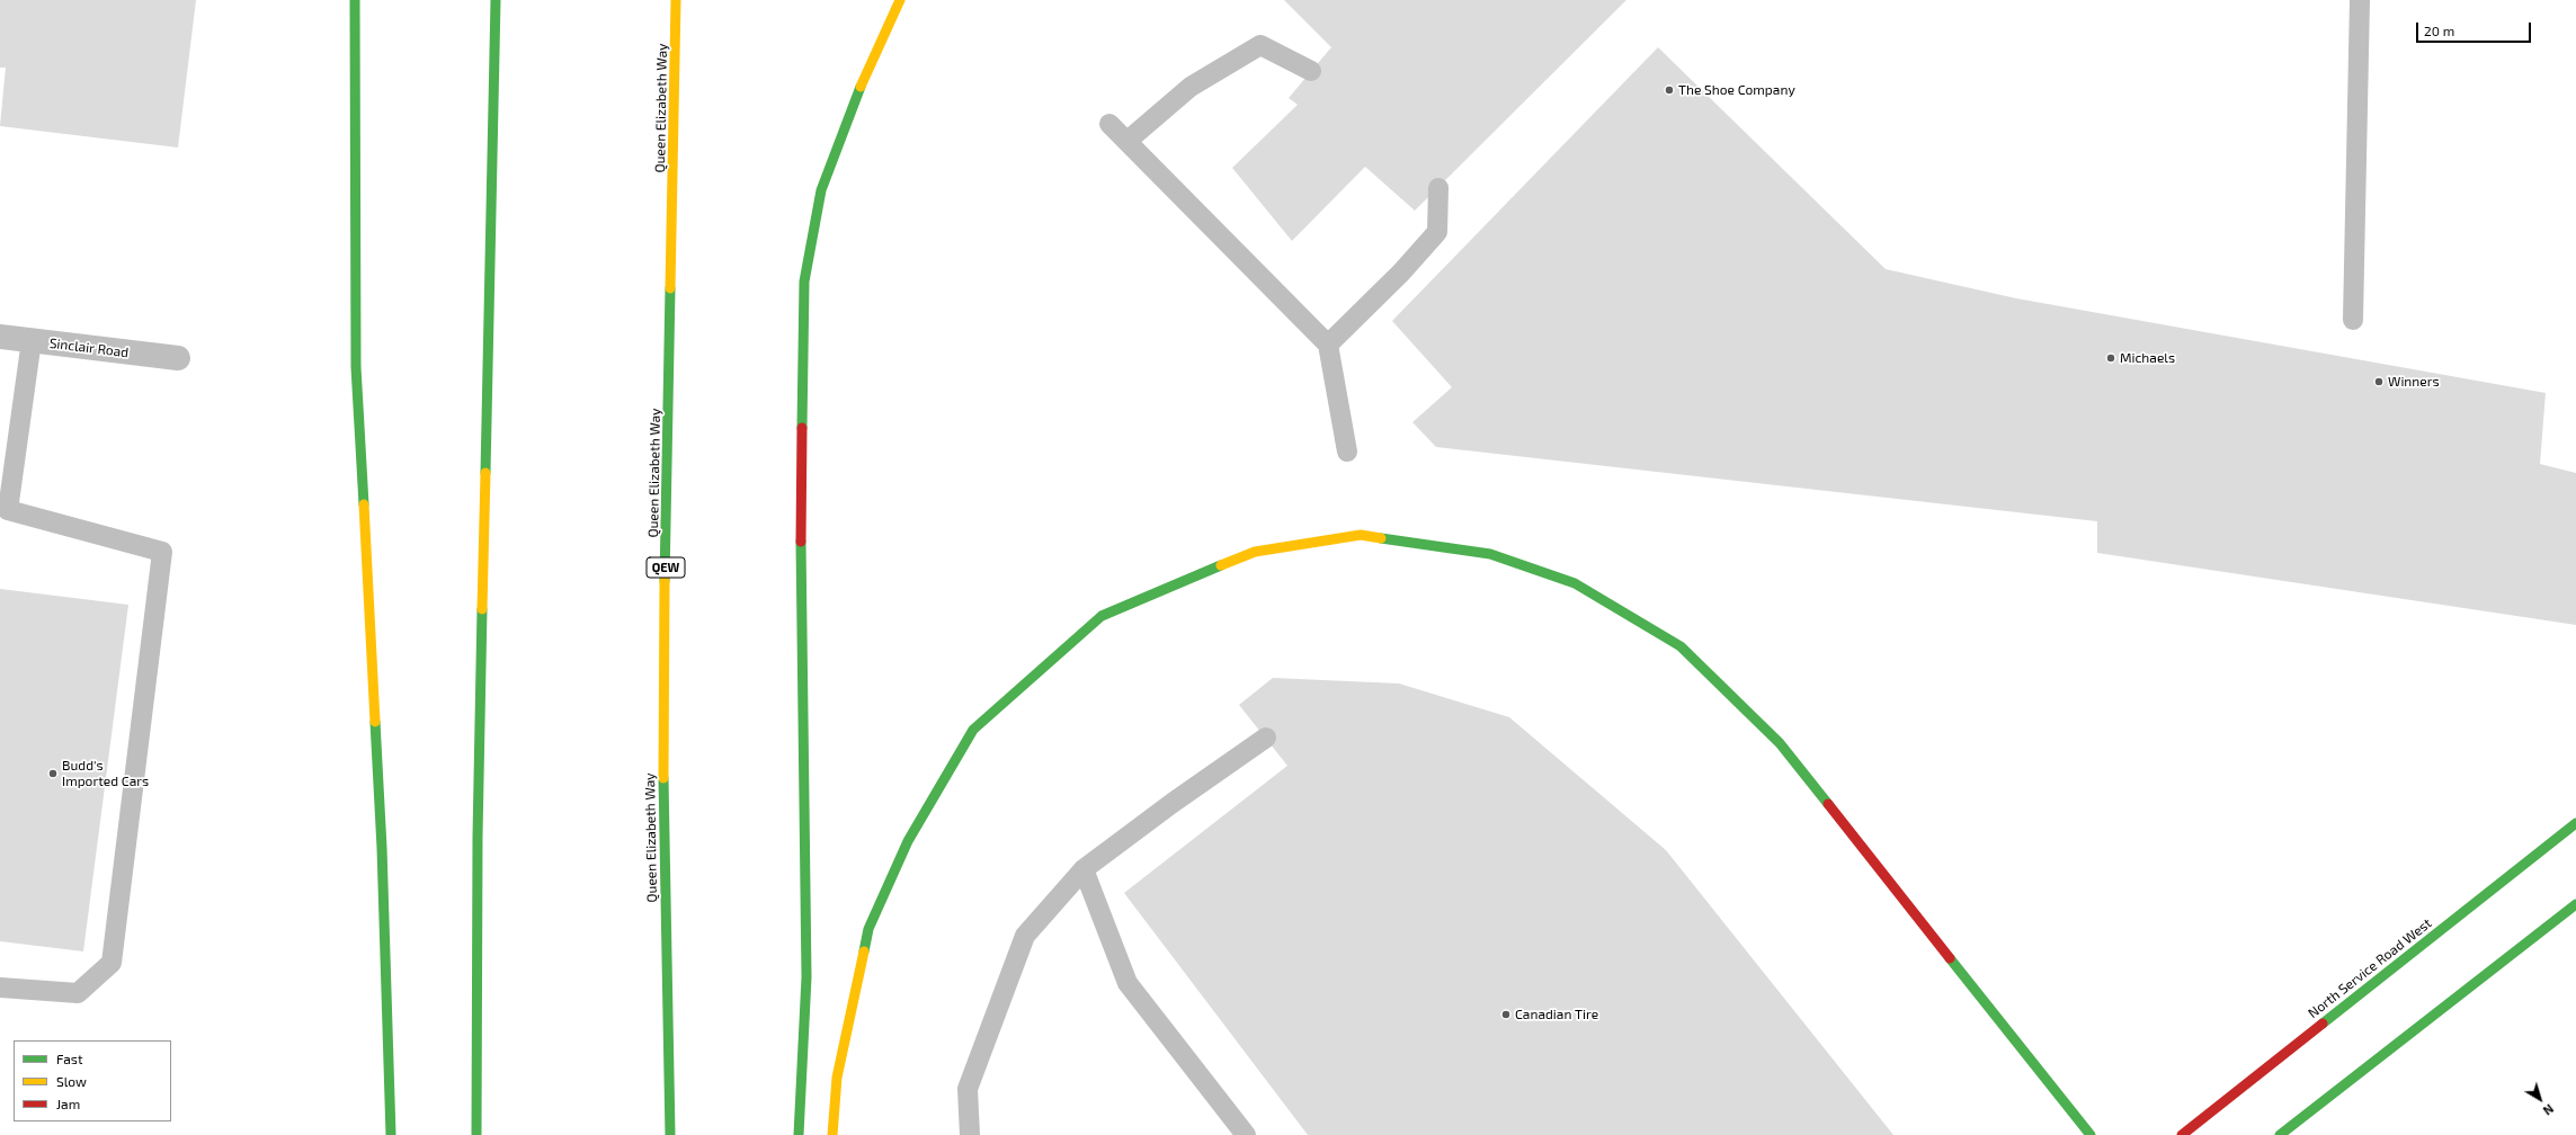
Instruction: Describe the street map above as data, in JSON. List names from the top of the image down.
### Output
{
  "streets": {
    "main road": ["Queen Elizabeth Way", "QEW", "North Service Road West"],
    "street": ["Sinclair Road"]
  },
  "places": [
    "The Shoe Company",
    "Michaels",
    "Winners",
    "Budd's Imported Cars",
    "Canadian Tire"
  ],
  "legend": ["Fast", "Slow", "Jam"],
  "scale_bar": "20 m",
  "north": "bottom right"
}
